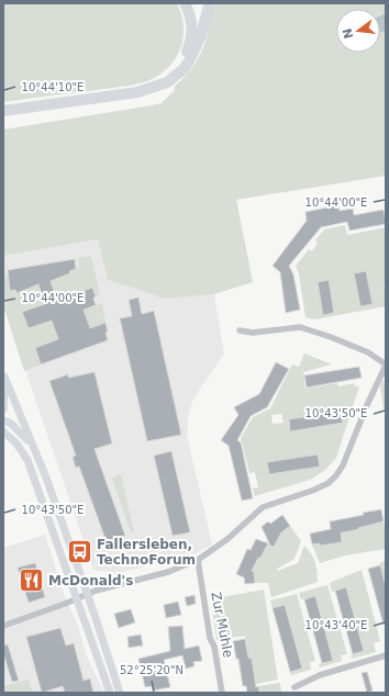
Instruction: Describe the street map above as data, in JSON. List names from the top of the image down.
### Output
{
  "streets": {
    "street": ["Zur Mühle"]
  },
  "places": {
    "bus stop": ["Fallersleben, TechnoForum"],
    "restaurant": ["McDonald's"]
  },
  "north": "left",
  "coordinates": [
    "10°44'10\"E",
    "10°44'00\"E",
    "10°43'50\"E",
    "10°43'40\"E",
    "52°25'20\"N"
  ]
}
